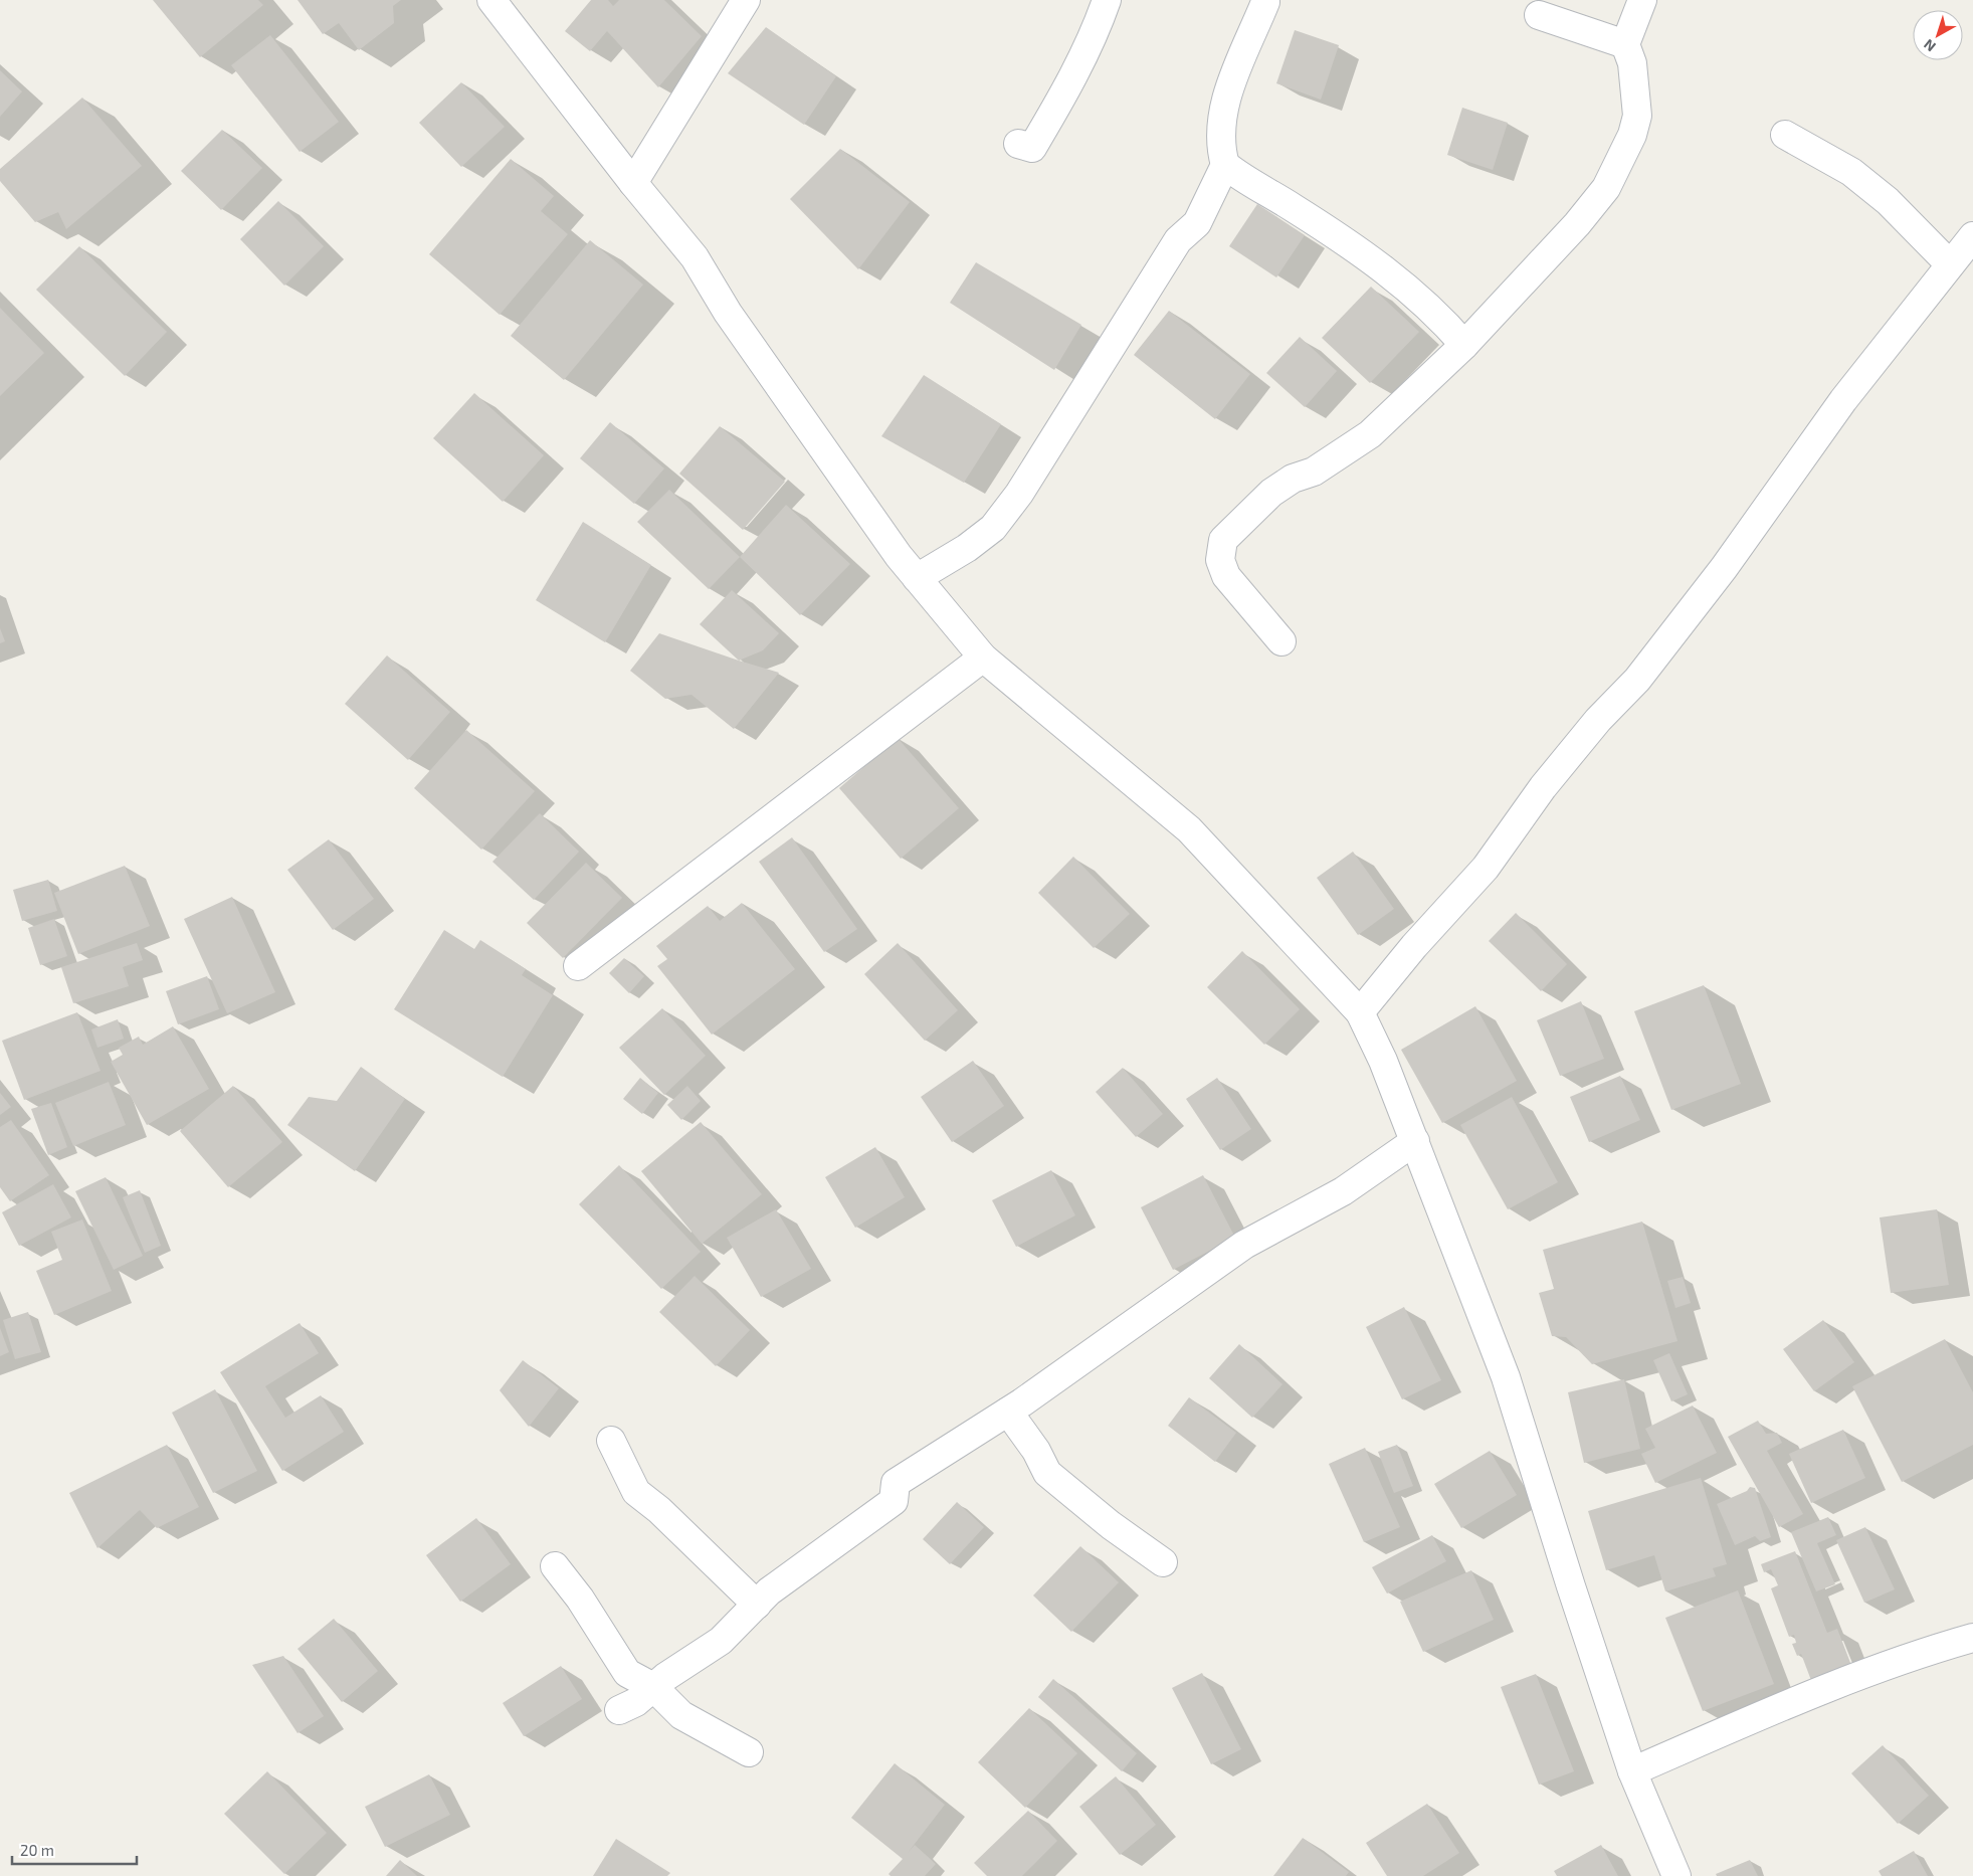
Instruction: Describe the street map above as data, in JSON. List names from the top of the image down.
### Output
{
  "scale_bar": "20 m",
  "north": "bottom left"
}
